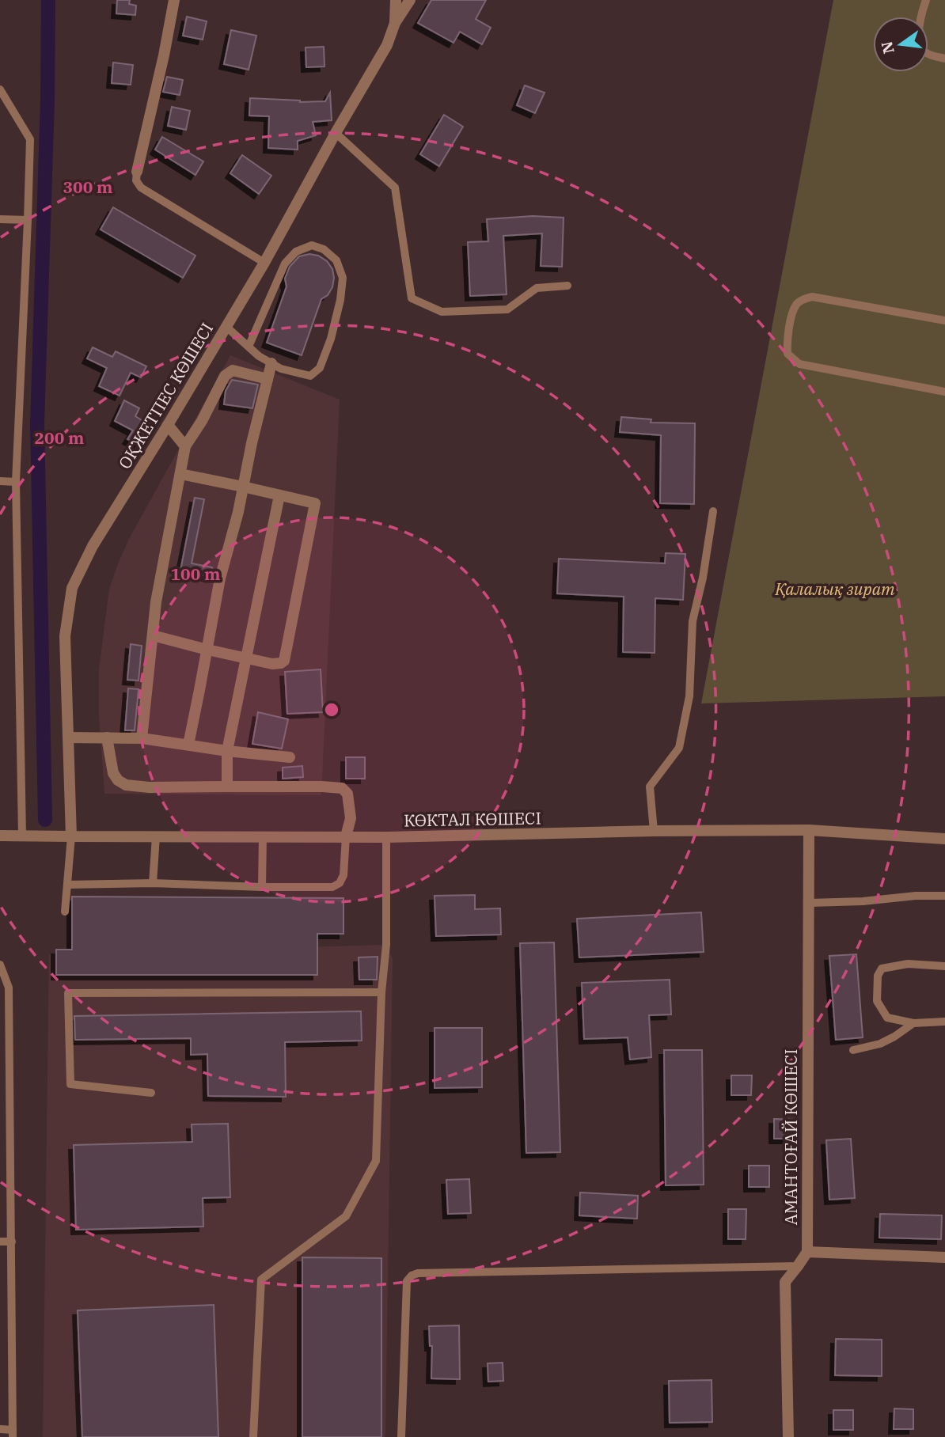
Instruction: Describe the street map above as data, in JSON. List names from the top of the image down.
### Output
{
  "streets": {
    "street": ["ОҚЖЕТПЕС КӨШЕСІ", "КӨКТАЛ КӨШЕСІ", "АМАНТОҒАЙ КӨШЕСІ"]
  },
  "crossings": [
    ["ОҚЖЕТПЕС КӨШЕСІ", "КӨКТАЛ КӨШЕСІ"],
    ["КӨКТАЛ КӨШЕСІ", "АМАНТОҒАЙ КӨШЕСІ"]
  ],
  "parks": ["Қалалық зират"],
  "north": "left",
  "rings": ["300 m", "200 m", "100 m"]
}
